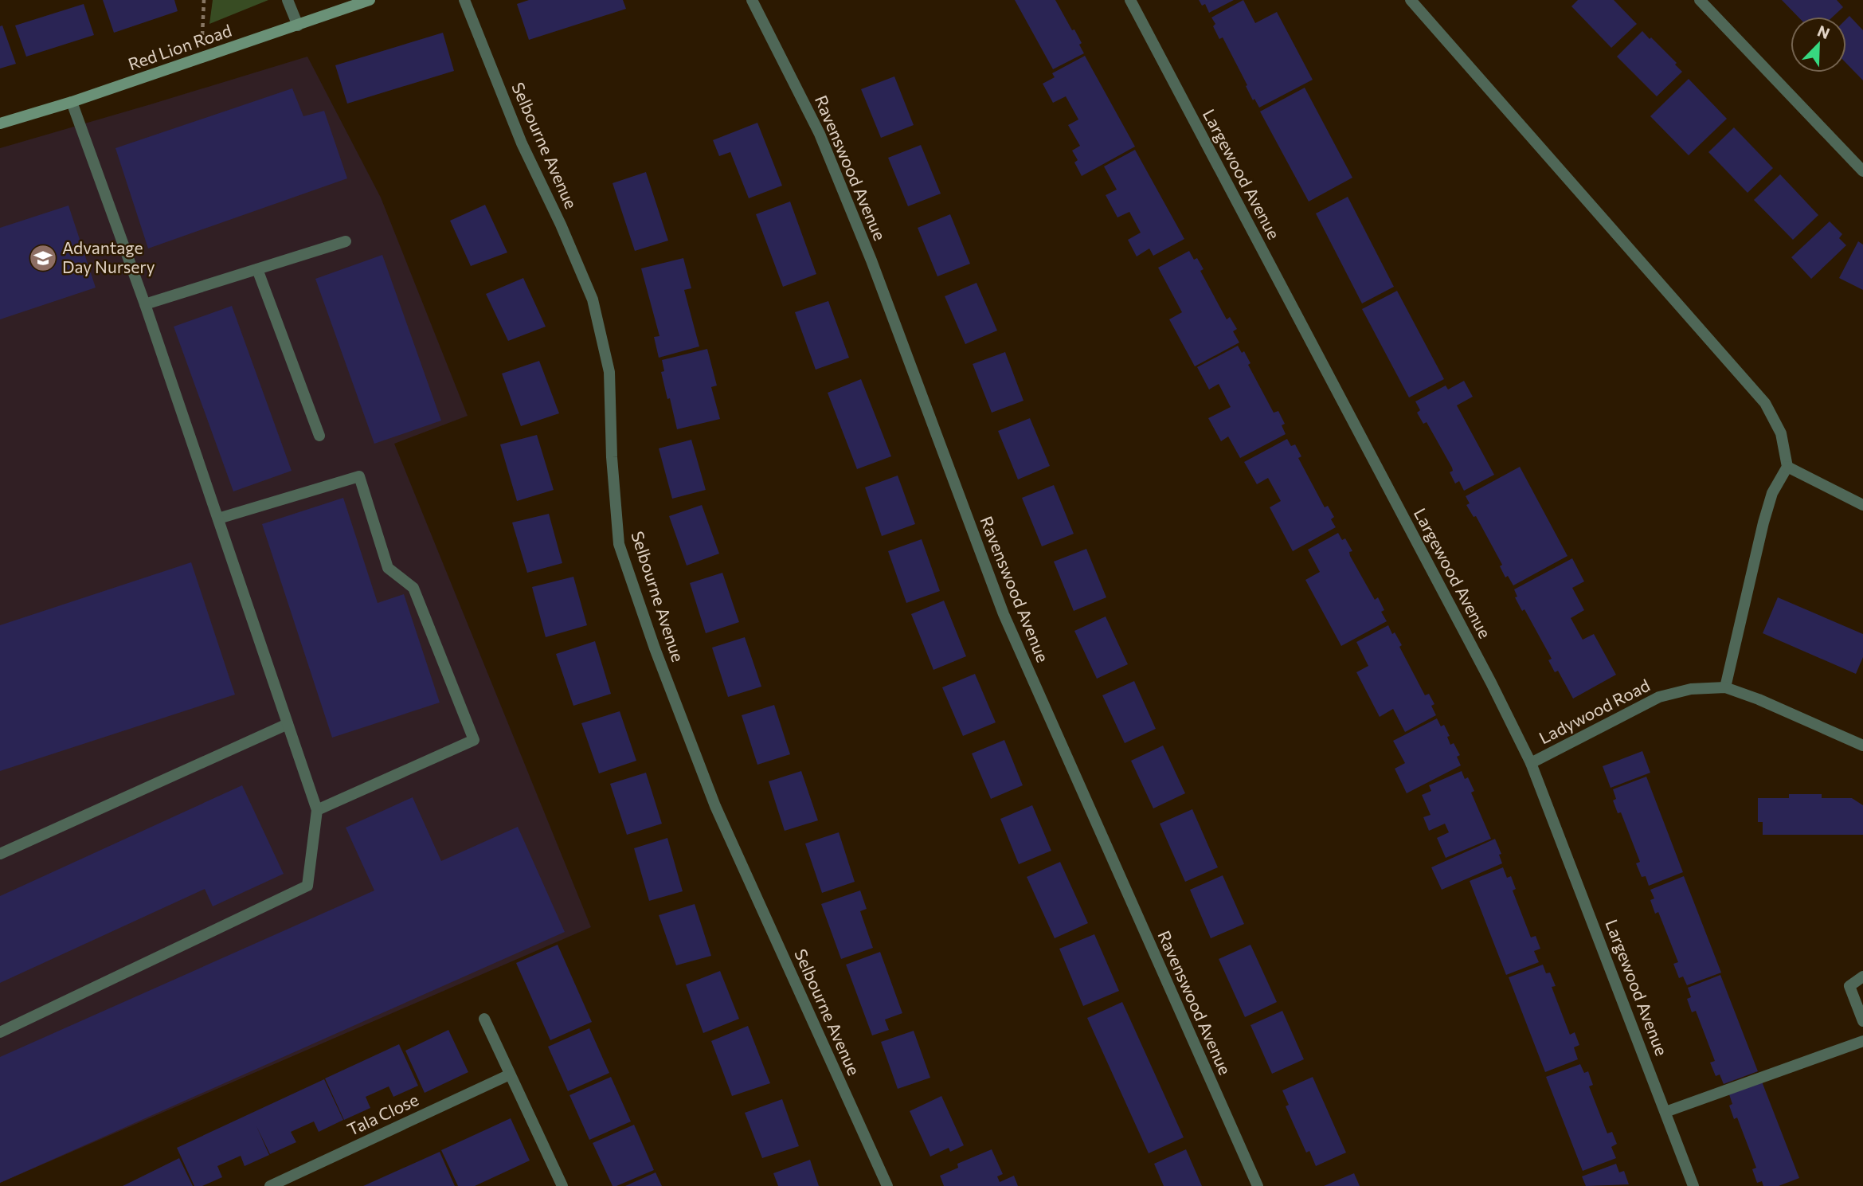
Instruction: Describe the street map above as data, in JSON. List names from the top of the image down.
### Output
{
  "streets": {
    "street": [
      "Red Lion Road",
      "Selbourne Avenue",
      "Ravenswood Avenue",
      "Largewood Avenue",
      "Ladywood Road",
      "Tala Close"
    ]
  },
  "crossings": [
    ["Largewood Avenue", "Ladywood Road"]
  ],
  "places": {
    "school or university": ["Advantage Day Nursery"]
  },
  "north": "top right"
}
